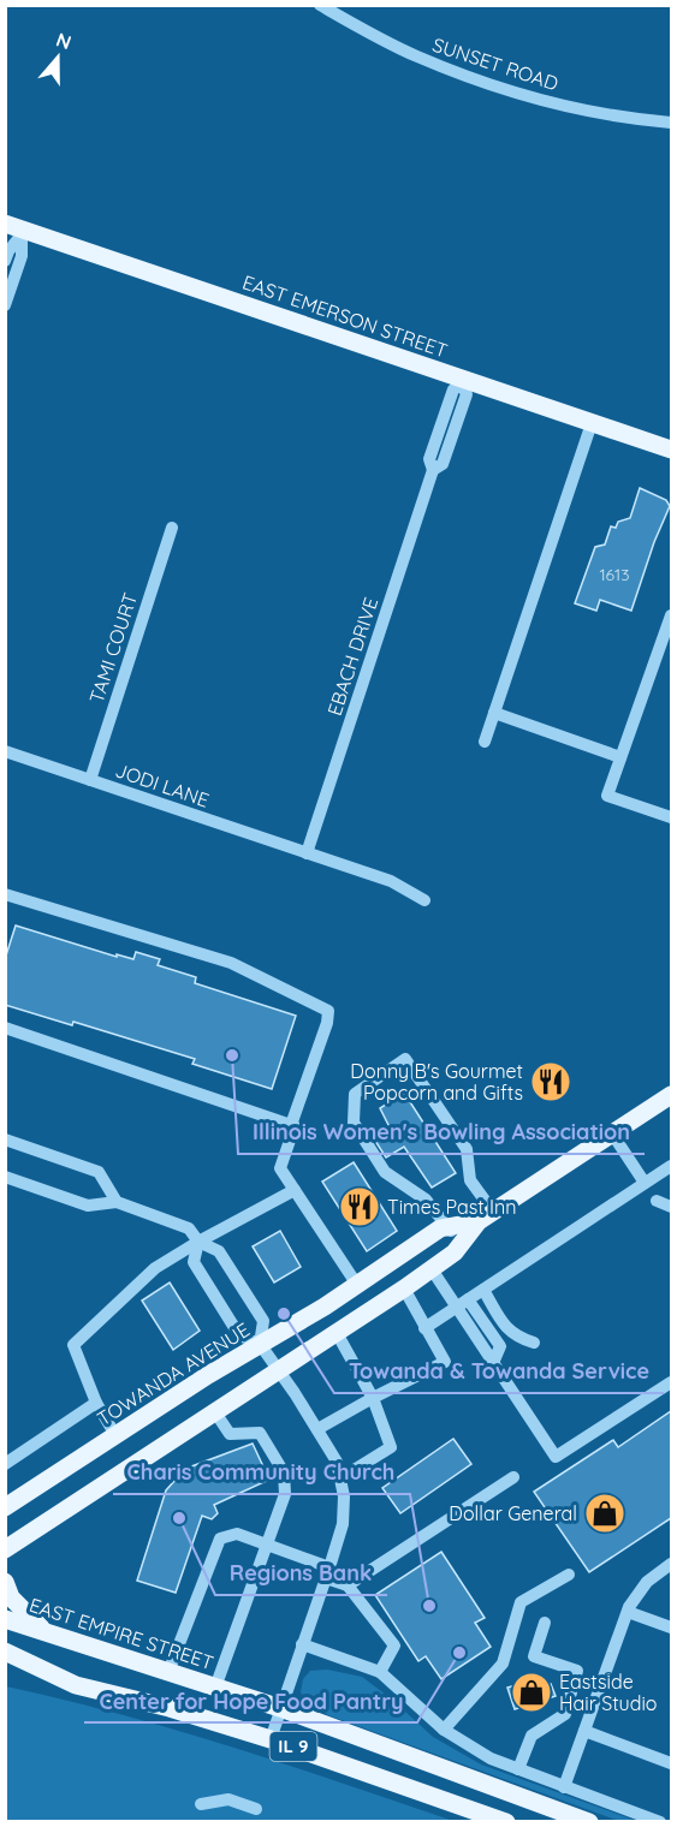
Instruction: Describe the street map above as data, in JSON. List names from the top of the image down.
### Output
{
  "streets": {
    "main road": [
      "EAST EMERSON STREET",
      "TOWANDA AVENUE",
      "EAST EMPIRE STREET",
      "IL 9"
    ],
    "street": [
      "SUNSET ROAD",
      "TAMI COURT",
      "EBACH DRIVE",
      "JODI LANE"
    ]
  },
  "crossings": [
    ["EAST EMERSON STREET", "EBACH DRIVE"],
    ["TAMI COURT", "JODI LANE"],
    ["EBACH DRIVE", "JODI LANE"]
  ],
  "places": {
    "other": [
      "Illinois Women's Bowling Association",
      "Towanda & Towanda Service",
      "Regions Bank",
      "Charis Community Church",
      "Center for Hope Food Pantry"
    ],
    "restaurant": ["Donny B's Gourmet Popcorn and Gifts", "Times Past Inn"],
    "shop": ["Dollar General", "Eastside Hair Studio"]
  },
  "house_numbers": ["1613"],
  "north": "top"
}
